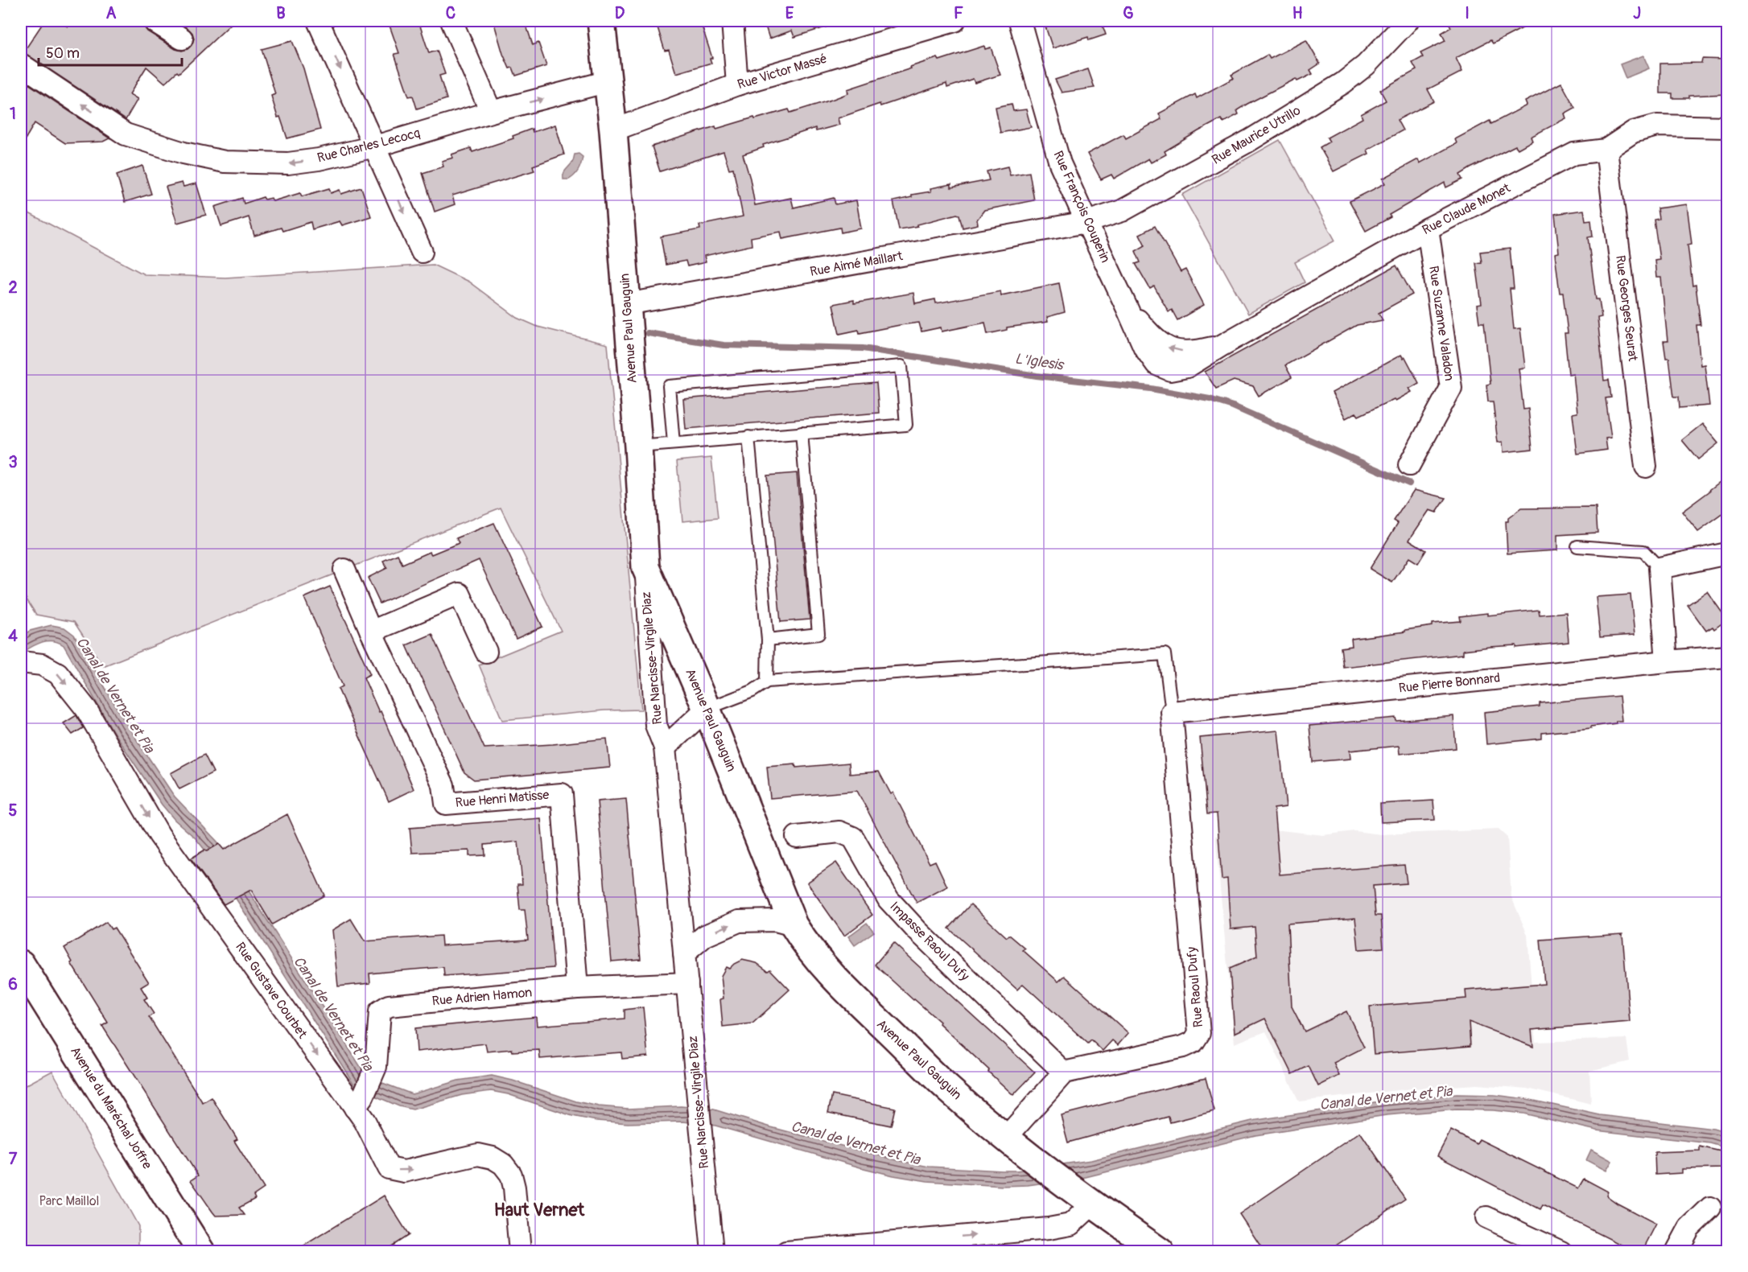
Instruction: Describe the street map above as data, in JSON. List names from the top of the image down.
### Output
{
  "streets": {
    "street": [
      "Rue Victor Massé",
      "Rue Maurice Utrillo",
      "Rue Charles Lecocq",
      "Rue François Couperin",
      "Rue Claude Monet",
      "Rue Aimé Maillart",
      "Rue Georges Seurat",
      "Rue Suzanne Valadon",
      "Avenue Paul Gauguin",
      "Rue Narcisse-Virgile Diaz",
      "Rue Pierre Bonnard",
      "Rue Henri Matisse",
      "Impasse Raoul Dufy",
      "Rue Raoul Dufy",
      "Rue Gustave Courbet",
      "Rue Adrien Hamon",
      "Avenue du Maréchal Joffre"
    ]
  },
  "crossings": [
    ["Rue Victor Massé", "Avenue Paul Gauguin"],
    ["Rue Maurice Utrillo", "Rue François Couperin"],
    ["Rue Maurice Utrillo", "Rue Aimé Maillart"],
    ["Rue Charles Lecocq", "Avenue Paul Gauguin"],
    ["Rue François Couperin", "Rue Claude Monet"],
    ["Rue François Couperin", "Rue Aimé Maillart"],
    ["Rue Claude Monet", "Rue Georges Seurat"],
    ["Rue Claude Monet", "Rue Suzanne Valadon"],
    ["Rue Aimé Maillart", "Avenue Paul Gauguin"],
    ["Avenue Paul Gauguin", "Rue Narcisse-Virgile Diaz"],
    ["Rue Narcisse-Virgile Diaz", "Rue Adrien Hamon"],
    ["Rue Pierre Bonnard", "Rue Raoul Dufy"],
    ["Rue Henri Matisse", "Rue Adrien Hamon"],
    ["Impasse Raoul Dufy", "Rue Raoul Dufy"],
    ["Rue Gustave Courbet", "Rue Adrien Hamon"]
  ],
  "one_way": ["Rue Gustave Courbet"],
  "districts": ["Haut Vernet"],
  "water": ["L'Iglesis", "Canal de Vernet et Pia"],
  "parks": ["Parc Maillol"],
  "scale_bar": "50 m",
  "grid": {
    "columns": [
      "A",
      "B",
      "C",
      "D",
      "E",
      "F",
      "G",
      "H",
      "I",
      "J"
    ],
    "rows": [
      "1",
      "2",
      "3",
      "4",
      "5",
      "6",
      "7"
    ]
  }
}
